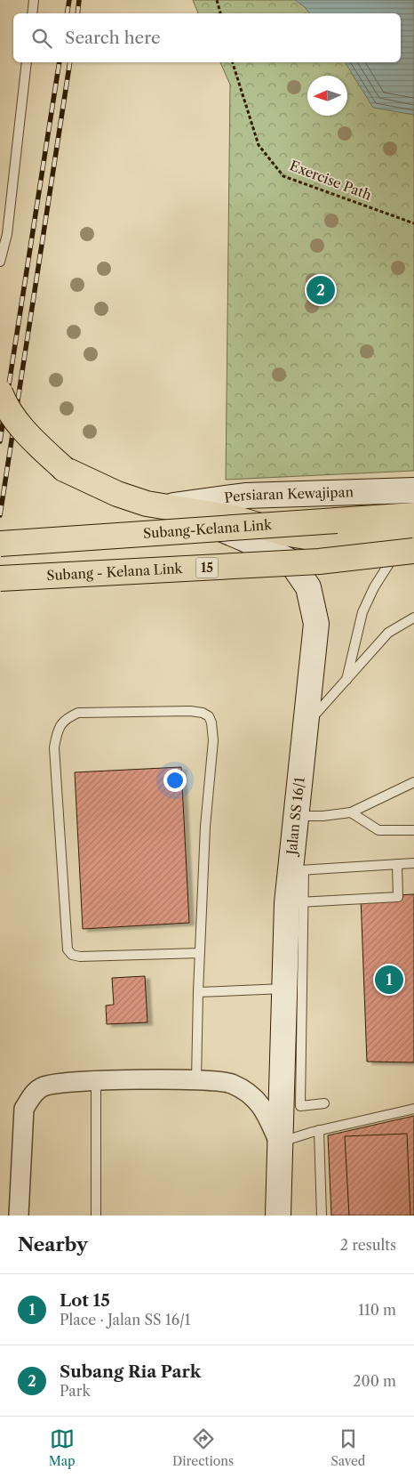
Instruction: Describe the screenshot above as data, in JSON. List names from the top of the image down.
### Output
{
  "streets": {
    "main road": ["Subang-Kelana Link", "15", "Subang - Kelana Link"],
    "street": ["Persiaran Kewajipan", "Jalan SS 16/1"],
    "path": ["Exercise Path"]
  },
  "crossings": [
    ["Persiaran Kewajipan", "Jalan SS 16/1"]
  ],
  "north": "left",
  "page": {
    "search": "Search here",
    "pins": ["2", "1"],
    "heading": ["Nearby", "2 results"],
    "list": [
      {
        "mark": "1",
        "name": "Lot 15",
        "note": "Place · Jalan SS 16/1",
        "value": "110 m"
      },
      {
        "mark": "2",
        "name": "Subang Ria Park",
        "note": "Park",
        "value": "200 m"
      }
    ],
    "nav": ["Map", "Directions", "Saved"]
  }
}
